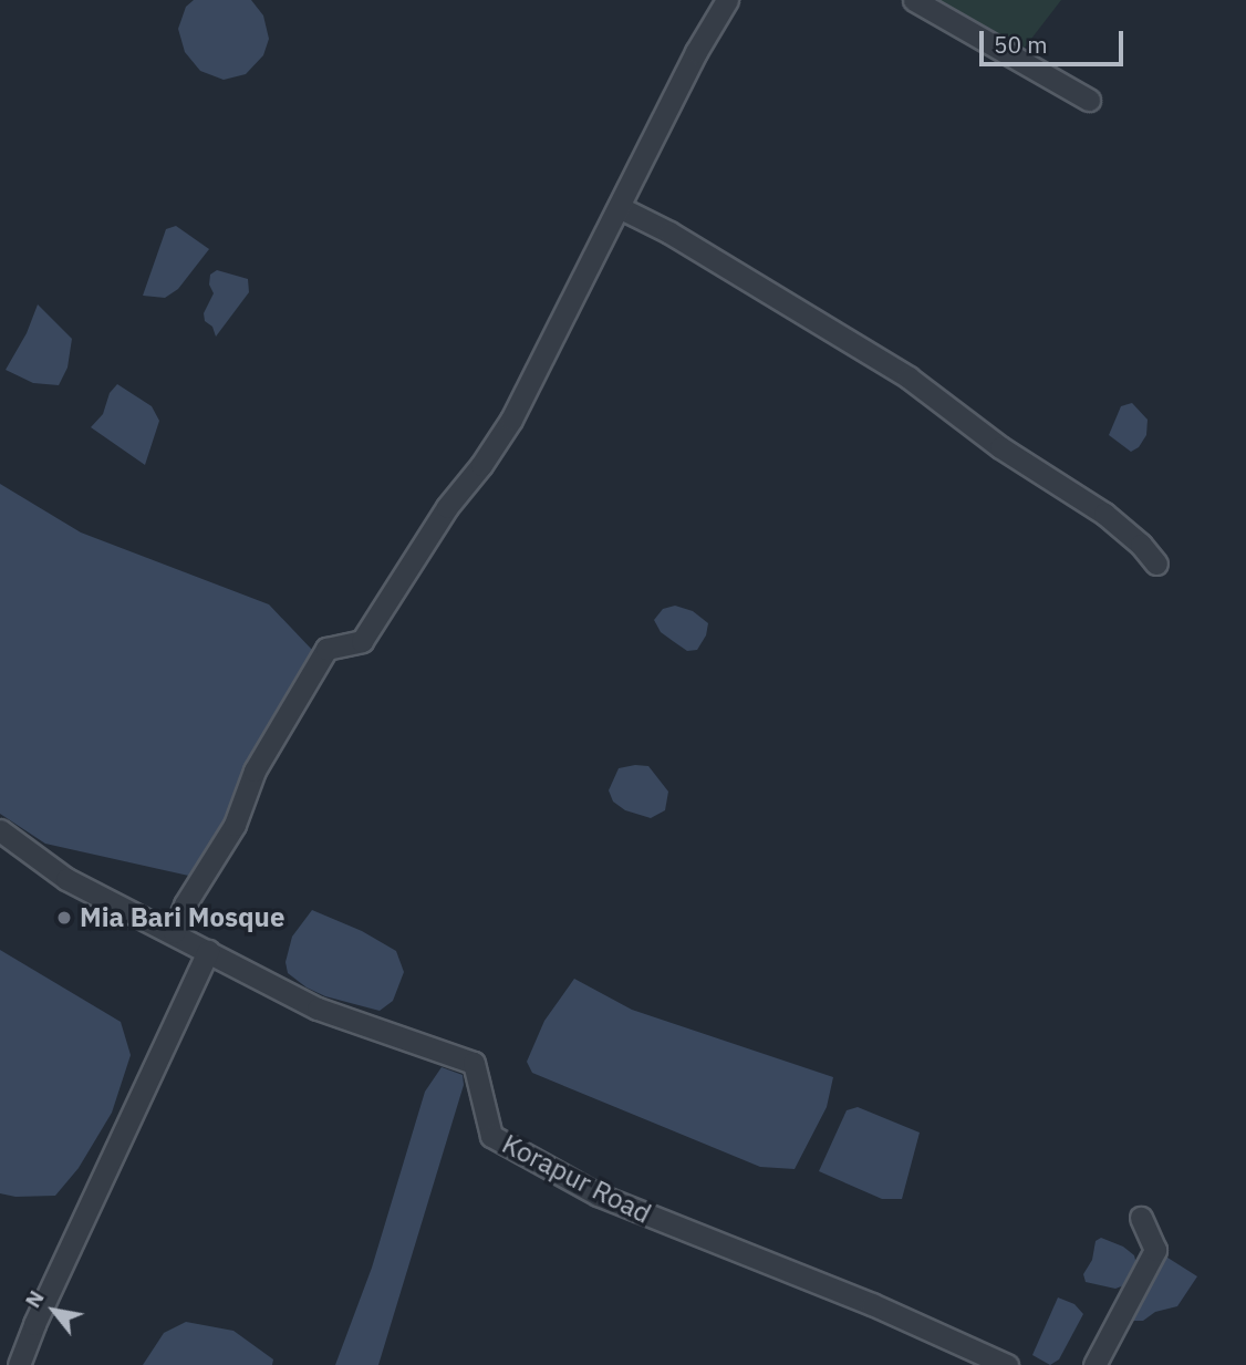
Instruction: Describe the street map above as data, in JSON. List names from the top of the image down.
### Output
{
  "streets": {
    "street": ["Korapur Road"]
  },
  "places": ["Mia Bari Mosque"],
  "scale_bar": "50 m",
  "north": "top left"
}
